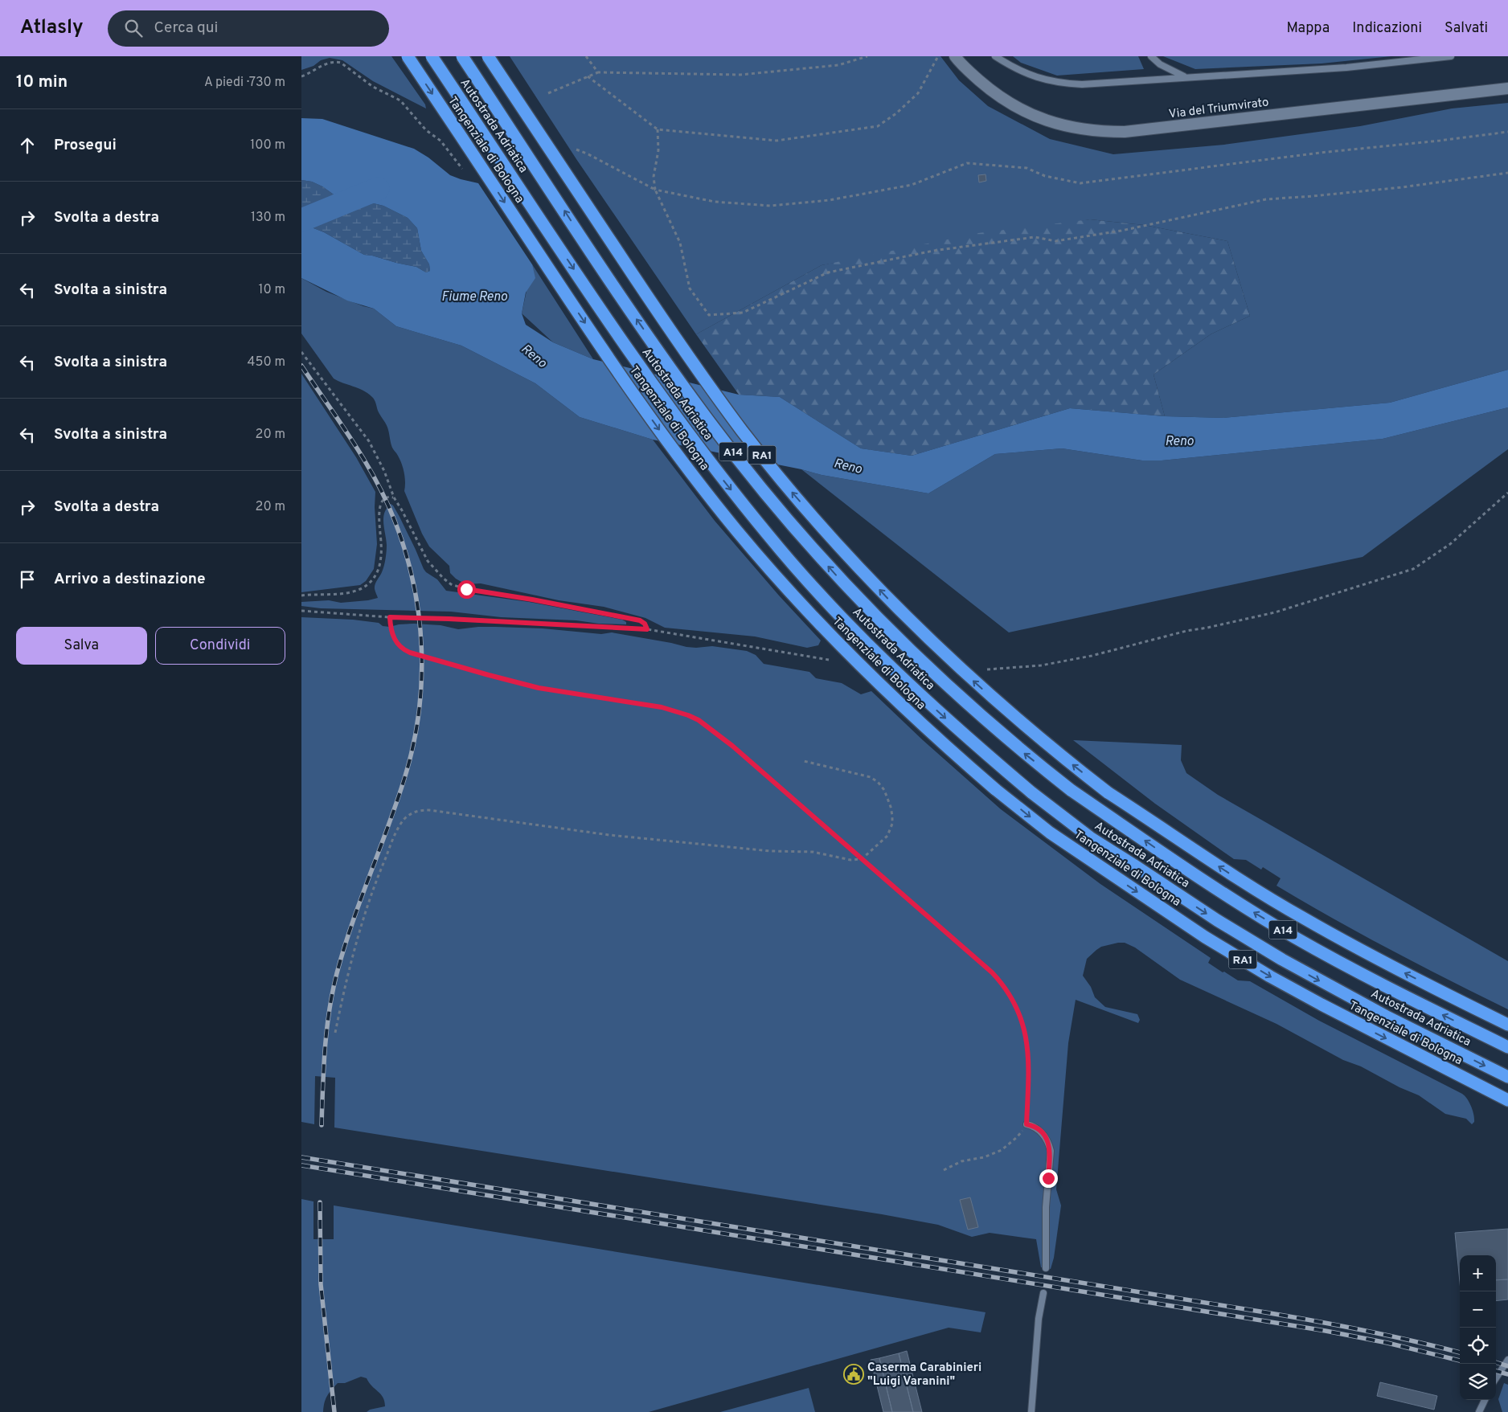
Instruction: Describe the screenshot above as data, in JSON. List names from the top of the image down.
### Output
{
  "streets": {
    "highway": [
      "Autostrada Adriatica",
      "Tangenziale di Bologna",
      "A14",
      "RA1"
    ],
    "street": ["Via del Triumvirato"]
  },
  "water": ["Fiume Reno", "Reno"],
  "places": {
    "public building": ["Caserma Carabinieri \"Luigi Varanini\""]
  },
  "page": {
    "header": "Atlasly",
    "search": "Cerca qui",
    "nav": ["Mappa", "Indicazioni", "Salvati"],
    "heading": ["10 min", "A piedi · 730 m"],
    "list": [
      ["Prosegui", "100 m"],
      ["Svolta a destra", "130 m"],
      ["Svolta a sinistra", "10 m"],
      ["Svolta a sinistra", "450 m"],
      ["Svolta a sinistra", "20 m"],
      ["Svolta a destra", "20 m"],
      "Arrivo a destinazione"
    ],
    "buttons": ["Salva", "Condividi"],
    "map_buttons": ["+", "−"]
  }
}
